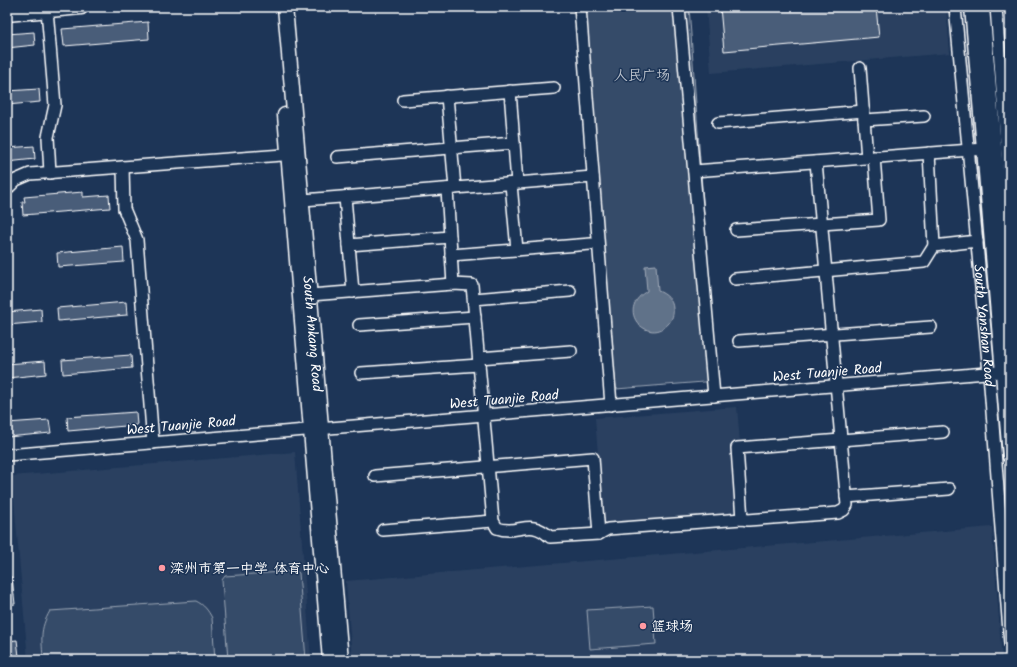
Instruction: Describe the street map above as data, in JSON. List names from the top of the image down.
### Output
{
  "streets": {
    "main road": ["South Yanshan Road", "South Ankang Road"],
    "street": ["West Tuanjie Road"]
  },
  "crossings": [
    ["South Yanshan Road", "West Tuanjie Road"],
    ["South Ankang Road", "West Tuanjie Road"]
  ],
  "parks": ["人民广场"],
  "places": ["滦州市第一中学 体育中心", "篮球场"]
}
